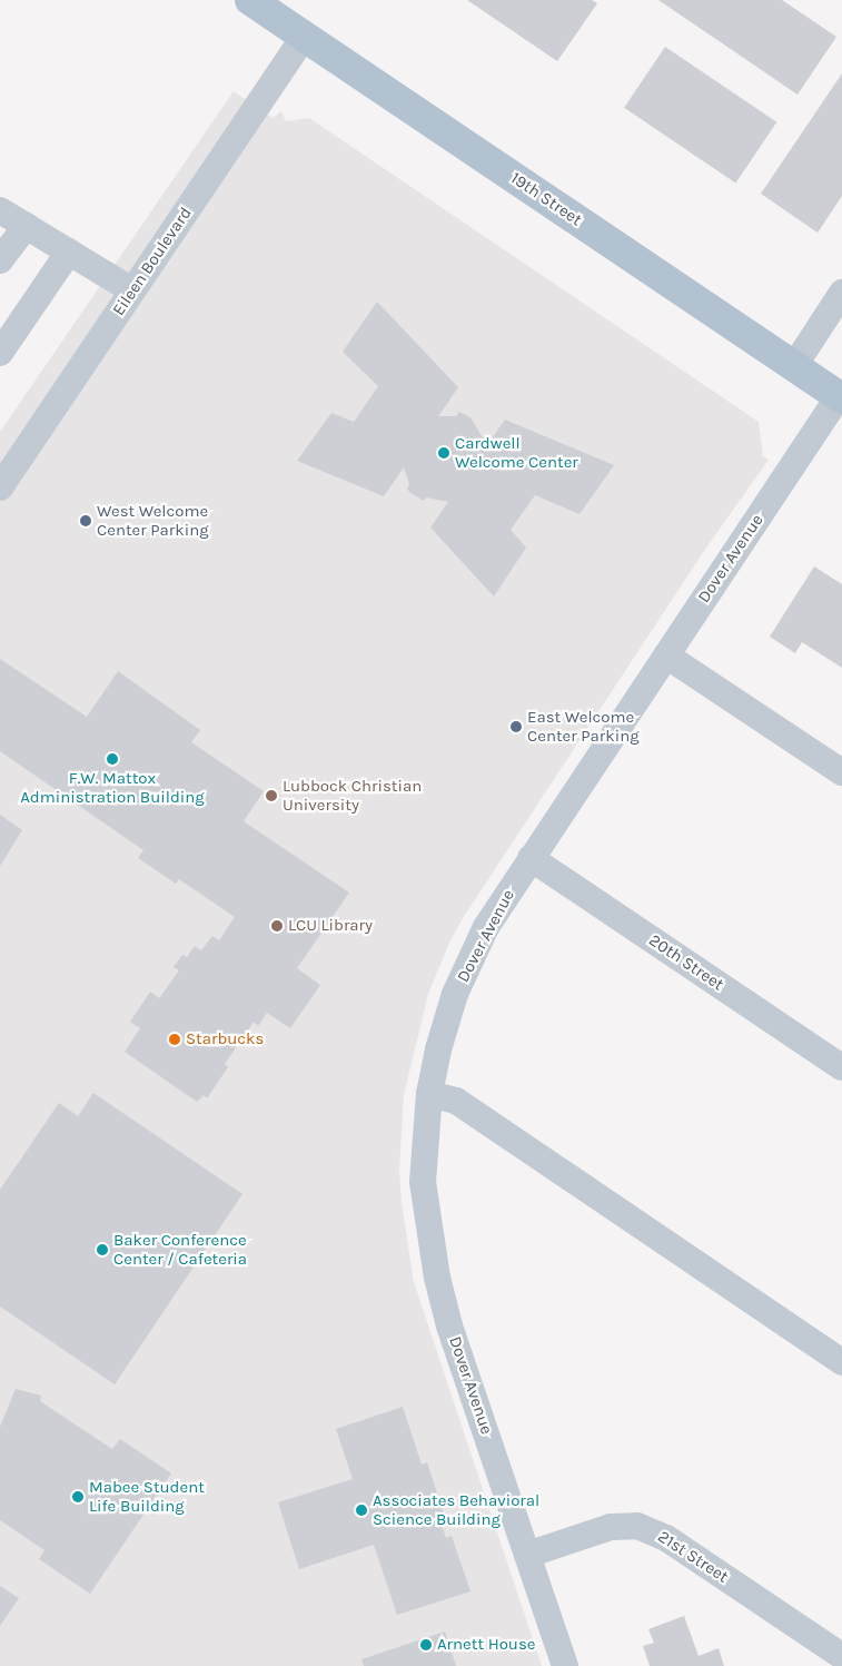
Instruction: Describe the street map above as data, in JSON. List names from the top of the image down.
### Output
{
  "streets": {
    "main road": ["19th Street"],
    "street": [
      "Eileen Boulevard",
      "Dover Avenue",
      "20th Street",
      "21st Street"
    ]
  },
  "crossings": [
    ["19th Street", "Eileen Boulevard"],
    ["19th Street", "Dover Avenue"],
    ["Dover Avenue", "20th Street"],
    ["Dover Avenue", "21st Street"]
  ],
  "places": [
    "Cardwell Welcome Center",
    "West Welcome Center Parking",
    "East Welcome Center Parking",
    "F.W. Mattox Administration Building",
    "Lubbock Christian University",
    "LCU Library",
    "Starbucks",
    "Baker Conference Center / Cafeteria",
    "Mabee Student Life Building",
    "Associates Behavioral Science Building",
    "Arnett House"
  ]
}
